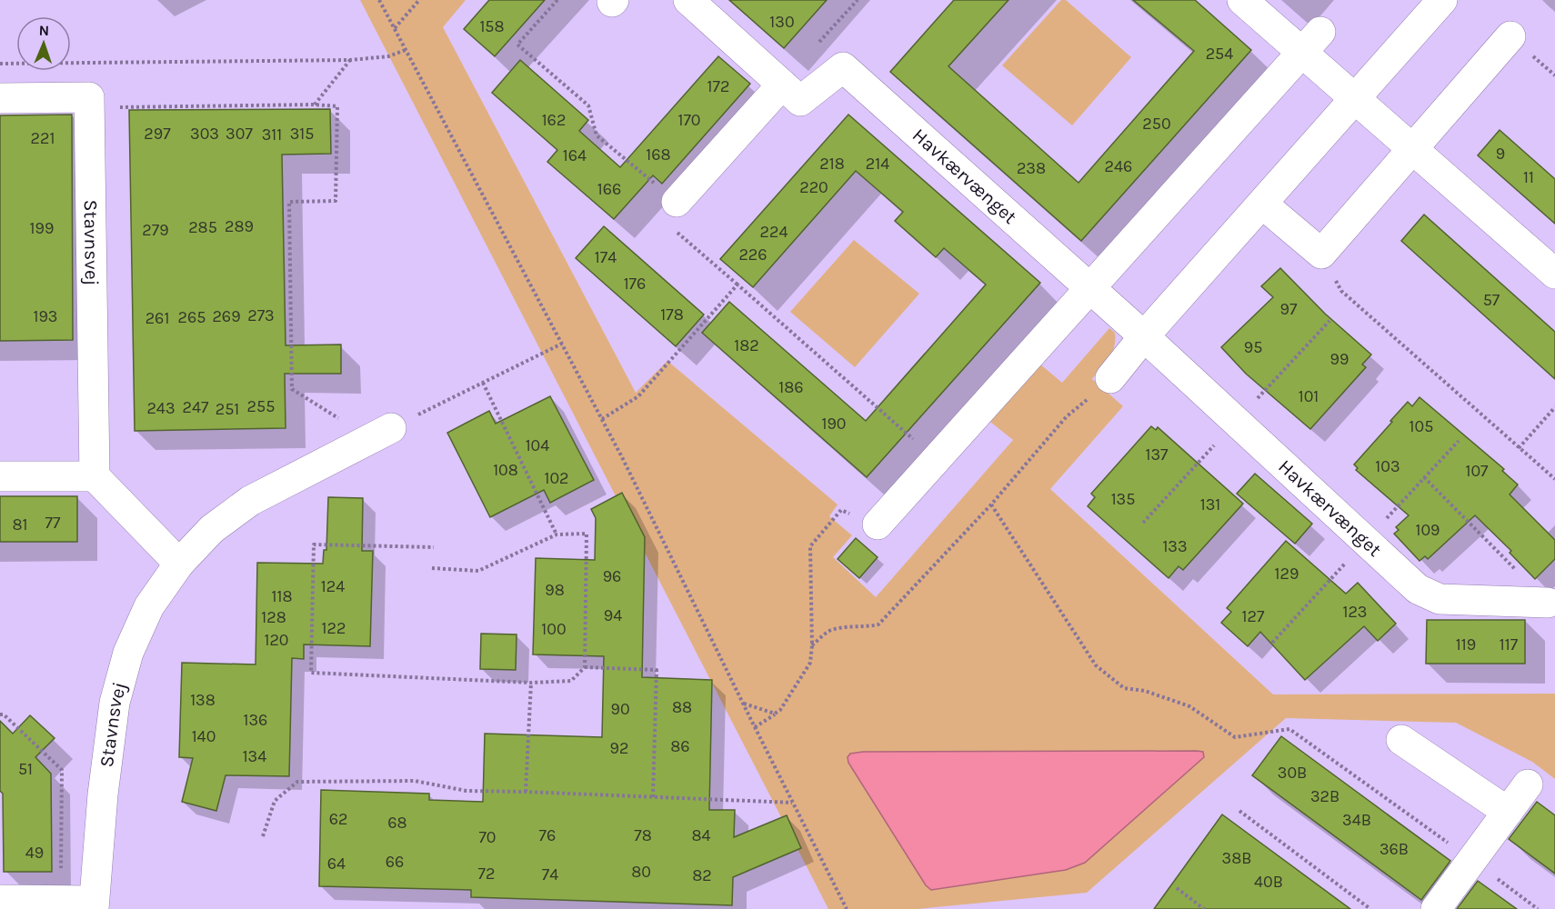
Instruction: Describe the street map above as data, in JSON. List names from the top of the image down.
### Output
{
  "streets": {
    "street": ["Havkærvænget", "Stavnsvej"]
  },
  "house_numbers": [
    "130",
    "158",
    "254",
    "172",
    "162",
    "170",
    "250",
    "297",
    "303",
    "307",
    "315",
    "311",
    "221",
    "9",
    "168",
    "164",
    "218",
    "214",
    "246",
    "238",
    "11",
    "220",
    "166",
    "289",
    "285",
    "199",
    "279",
    "224",
    "226",
    "174",
    "176",
    "57",
    "97",
    "178",
    "273",
    "193",
    "269",
    "265",
    "261",
    "182",
    "95",
    "99",
    "186",
    "101",
    "255",
    "247",
    "243",
    "251",
    "190",
    "105",
    "104",
    "137",
    "103",
    "108",
    "107",
    "102",
    "135",
    "131",
    "77",
    "81",
    "109",
    "133",
    "129",
    "96",
    "124",
    "98",
    "118",
    "123",
    "94",
    "127",
    "128",
    "122",
    "100",
    "120",
    "119",
    "117",
    "138",
    "88",
    "90",
    "136",
    "140",
    "86",
    "92",
    "134",
    "51",
    "30B",
    "32B",
    "62",
    "34B",
    "68",
    "76",
    "78",
    "84",
    "70",
    "36B",
    "49",
    "38B",
    "66",
    "64",
    "80",
    "72",
    "74",
    "82",
    "40B"
  ],
  "north": "top"
}
